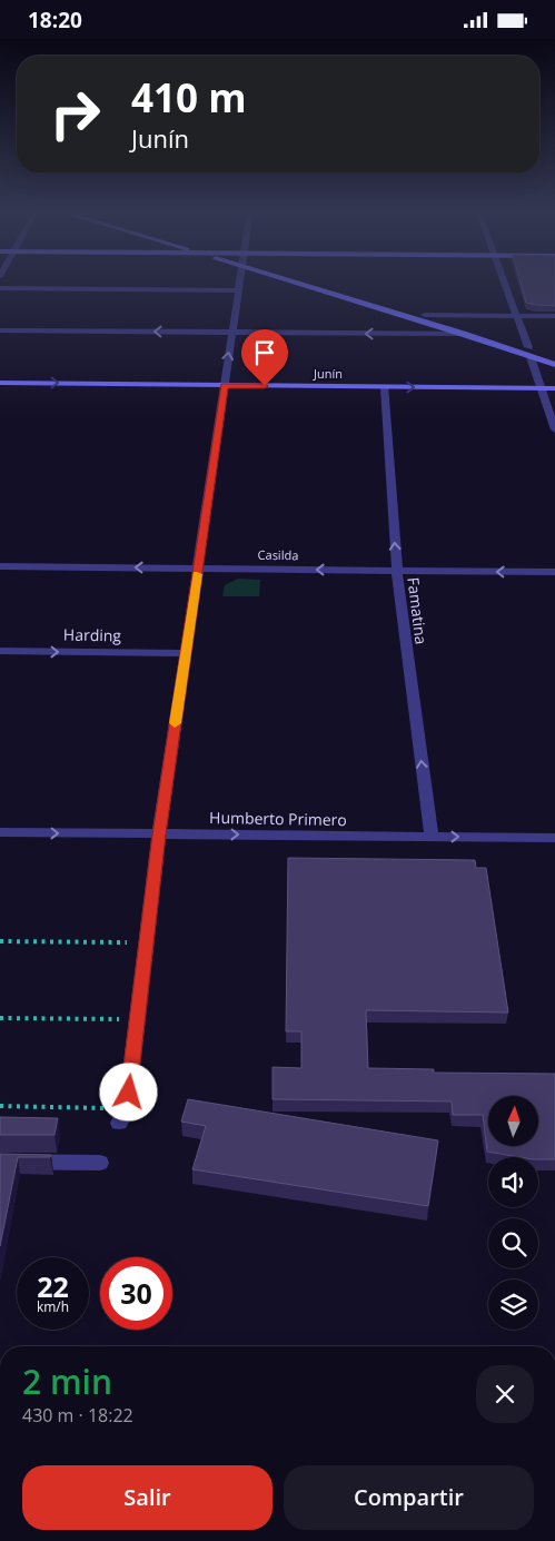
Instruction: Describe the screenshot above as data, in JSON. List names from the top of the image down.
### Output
{
  "streets": {
    "main road": ["Junín"],
    "street": [
      "Casilda",
      "Famatina",
      "Harding",
      "Humberto Primero"
    ]
  },
  "crossings": [
    ["Junín", "Famatina"],
    ["Casilda", "Famatina"],
    ["Famatina", "Humberto Primero"]
  ],
  "one_way": [
    "Casilda",
    "Famatina",
    "Harding",
    "Humberto Primero"
  ],
  "north": "top",
  "page": {
    "status": "18:20",
    "turn": ["410 m", "Junín"],
    "speed": "22 km/h",
    "limit": "30",
    "heading": ["2 min", "430 m · 18:22"],
    "buttons": ["Salir", "Compartir"]
  }
}
